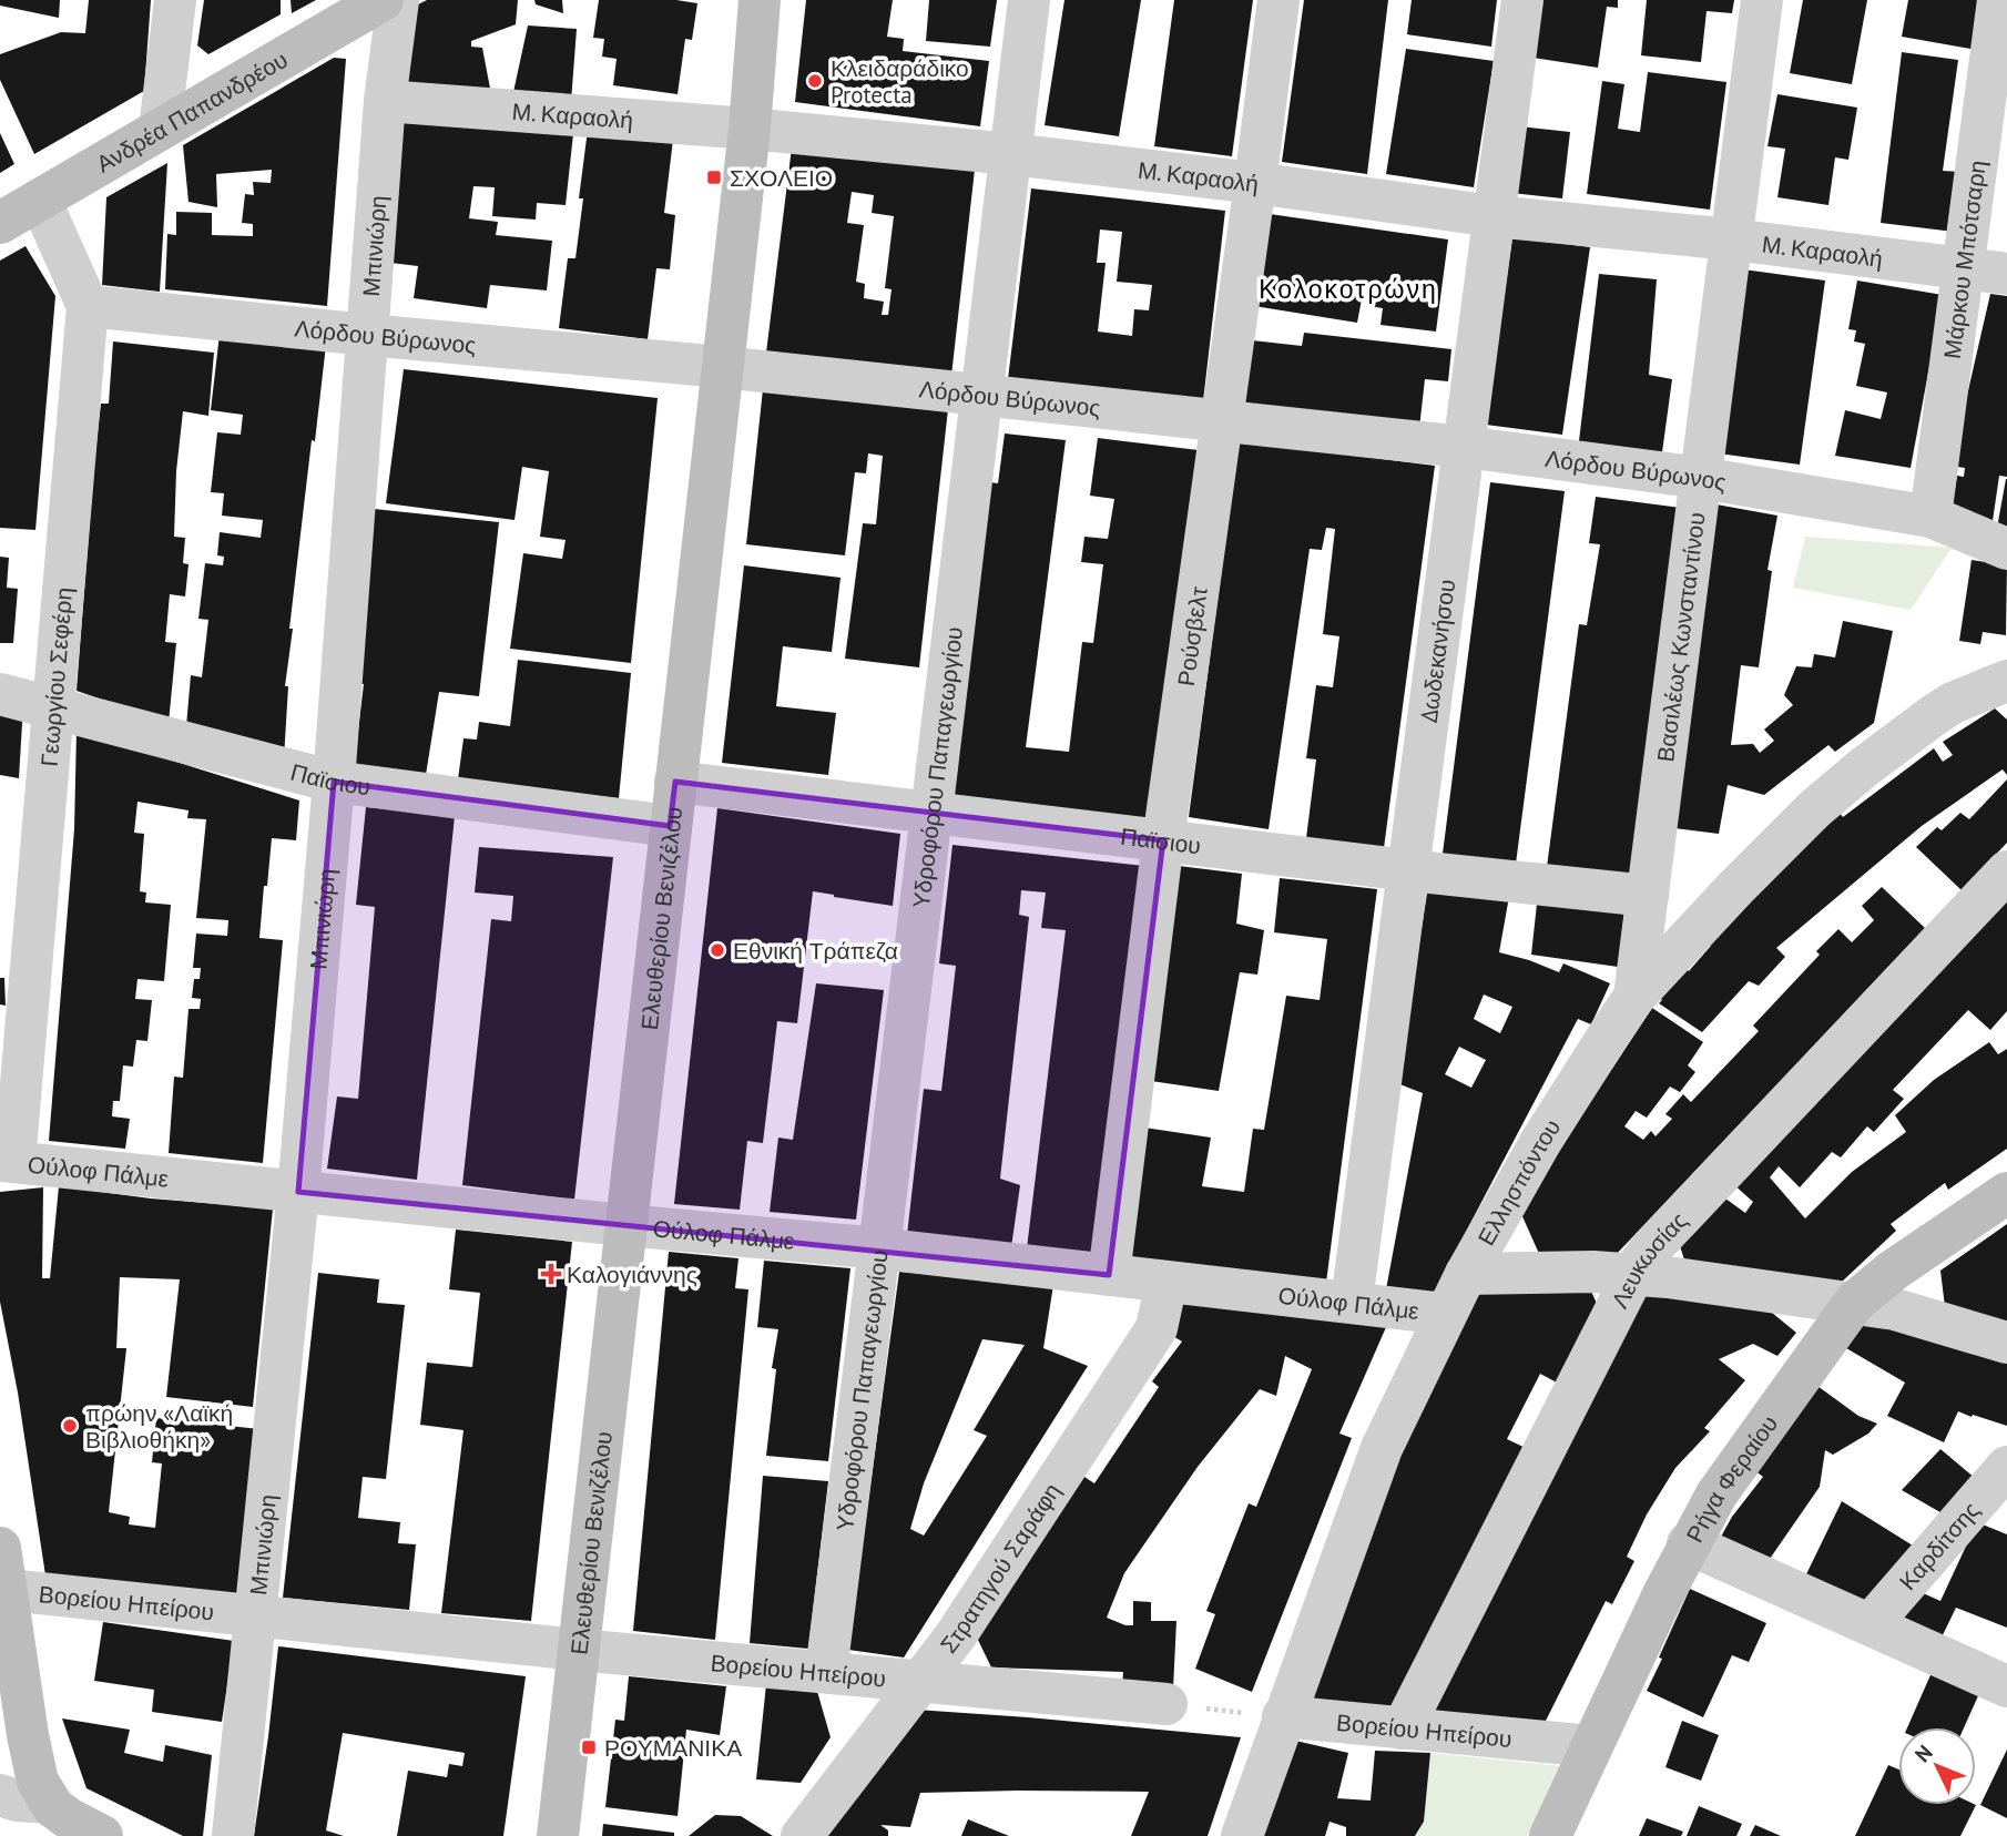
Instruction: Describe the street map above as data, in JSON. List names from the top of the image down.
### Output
{
  "streets": {
    "main road": ["Ανδρέα Παπανδρέου", "Ελευθερίου Βενιζέλου", "Ρήγα Φεραίου"],
    "street": [
      "Μ. Καραολή",
      "Μπινιώρη",
      "Μάρκου Μπότσαρη",
      "Λόρδου Βύρωνος",
      "Ρούσβελτ",
      "Βασιλέως Κωνσταντίνου",
      "Δωδεκανήσου",
      "Γεωργίου Σεφέρη",
      "Υδροφόρου Παπαγεωργίου",
      "Παϊσιου",
      "Ούλοφ Πάλμε",
      "Ελλησπόντου",
      "Λευκωσίας",
      "Καρδίτσης",
      "Στρατηγού Σαράφη",
      "Βορείου Ηπείρου"
    ]
  },
  "crossings": [
    ["Ανδρέα Παπανδρέου", "Γεωργίου Σεφέρη"],
    ["Μ. Καραολή", "Μπινιώρη"],
    ["Μ. Καραολή", "Μάρκου Μπότσαρη"],
    ["Μ. Καραολή", "Ρούσβελτ"],
    ["Μ. Καραολή", "Βασιλέως Κωνσταντίνου"],
    ["Μ. Καραολή", "Δωδεκανήσου"],
    ["Μ. Καραολή", "Υδροφόρου Παπαγεωργίου"],
    ["Μ. Καραολή", "Ελευθερίου Βενιζέλου"],
    ["Μπινιώρη", "Λόρδου Βύρωνος"],
    ["Μπινιώρη", "Παϊσιου"],
    ["Μπινιώρη", "Ούλοφ Πάλμε"],
    ["Μπινιώρη", "Βορείου Ηπείρου"],
    ["Μάρκου Μπότσαρη", "Λόρδου Βύρωνος"],
    ["Λόρδου Βύρωνος", "Ρούσβελτ"],
    ["Λόρδου Βύρωνος", "Βασιλέως Κωνσταντίνου"],
    ["Λόρδου Βύρωνος", "Δωδεκανήσου"],
    ["Λόρδου Βύρωνος", "Γεωργίου Σεφέρη"],
    ["Λόρδου Βύρωνος", "Υδροφόρου Παπαγεωργίου"],
    ["Λόρδου Βύρωνος", "Ελευθερίου Βενιζέλου"],
    ["Ρούσβελτ", "Παϊσιου"],
    ["Ρούσβελτ", "Ούλοφ Πάλμε"],
    ["Βασιλέως Κωνσταντίνου", "Παϊσιου"],
    ["Βασιλέως Κωνσταντίνου", "Ελλησπόντου"],
    ["Δωδεκανήσου", "Παϊσιου"],
    ["Δωδεκανήσου", "Ούλοφ Πάλμε"],
    ["Γεωργίου Σεφέρη", "Παϊσιου"],
    ["Γεωργίου Σεφέρη", "Ούλοφ Πάλμε"],
    ["Υδροφόρου Παπαγεωργίου", "Παϊσιου"],
    ["Υδροφόρου Παπαγεωργίου", "Ούλοφ Πάλμε"],
    ["Υδροφόρου Παπαγεωργίου", "Βορείου Ηπείρου"],
    ["Παϊσιου", "Ελευθερίου Βενιζέλου"],
    ["Ελευθερίου Βενιζέλου", "Ούλοφ Πάλμε"],
    ["Ελευθερίου Βενιζέλου", "Βορείου Ηπείρου"],
    ["Ούλοφ Πάλμε", "Ελλησπόντου"],
    ["Ούλοφ Πάλμε", "Στρατηγού Σαράφη"],
    ["Ελλησπόντου", "Βορείου Ηπείρου"],
    ["Λευκωσίας", "Βορείου Ηπείρου"],
    ["Ρήγα Φεραίου", "Βορείου Ηπείρου"],
    ["Στρατηγού Σαράφη", "Βορείου Ηπείρου"]
  ],
  "districts": ["Κολοκοτρώνη"],
  "places": {
    "other": ["Κλειδαράδικο Protecta", "Εθνική Τράπεζα", "πρώην «Λαϊκή Βιβλιοθήκη»"],
    "transit": ["ΣΧΟΛΕΙΟ", "ΡΟΥΜΑΝΙΚΑ"],
    "health": ["Καλογιάννης"]
  },
  "north": "top left"
}
